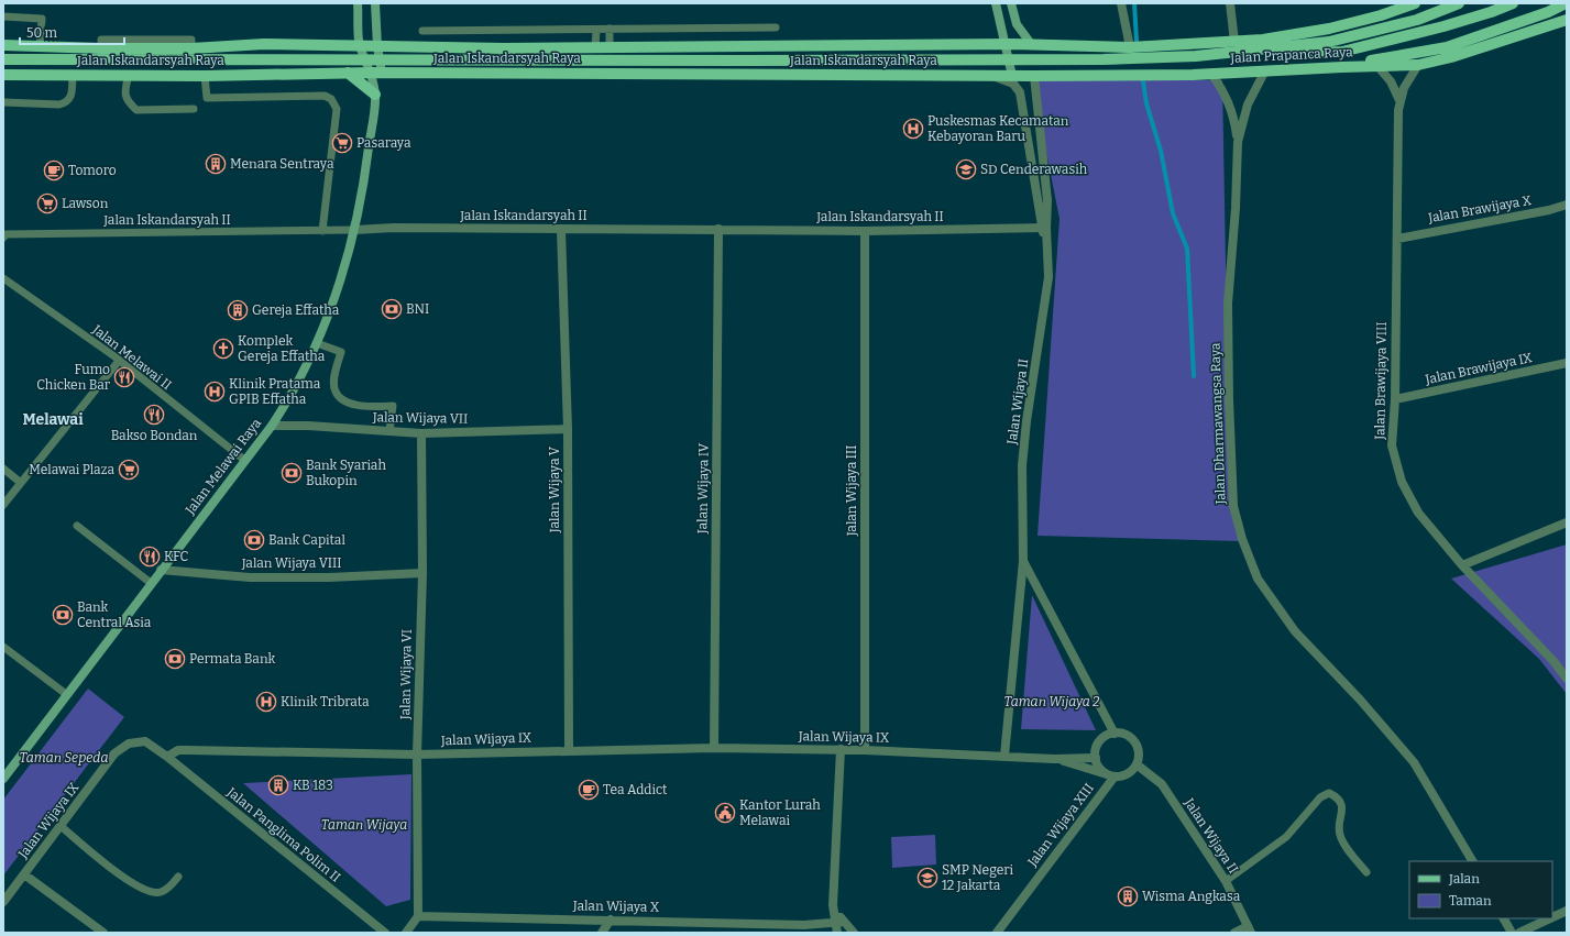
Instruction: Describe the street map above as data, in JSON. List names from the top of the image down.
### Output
{
  "streets": {
    "main road": ["Jalan Prapanca Raya", "Jalan Iskandarsyah Raya", "Jalan Melawai Raya"],
    "street": [
      "Jalan Brawijaya X",
      "Jalan Iskandarsyah II",
      "Jalan Brawijaya IX",
      "Jalan Brawijaya VIII",
      "Jalan Wijaya II",
      "Jalan Wijaya VII",
      "Jalan Dharmawangsa Raya",
      "Jalan Wijaya IV",
      "Jalan Wijaya V",
      "Jalan Wijaya III",
      "Jalan Wijaya VIII",
      "Jalan Wijaya VI",
      "Jalan Wijaya IX",
      "Jalan Wijaya XIII",
      "Jalan Panglima Polim II",
      "Jalan Wijaya X"
    ],
    "lane": ["Jalan Melawai II"]
  },
  "crossings": [
    ["Jalan Prapanca Raya", "Jalan Iskandarsyah Raya"],
    ["Jalan Prapanca Raya", "Jalan Brawijaya VIII"],
    ["Jalan Prapanca Raya", "Jalan Wijaya II"],
    ["Jalan Prapanca Raya", "Jalan Dharmawangsa Raya"],
    ["Jalan Iskandarsyah Raya", "Jalan Wijaya II"],
    ["Jalan Iskandarsyah Raya", "Jalan Melawai Raya"],
    ["Jalan Brawijaya X", "Jalan Brawijaya VIII"],
    ["Jalan Iskandarsyah II", "Jalan Wijaya II"],
    ["Jalan Iskandarsyah II", "Jalan Melawai Raya"],
    ["Jalan Iskandarsyah II", "Jalan Wijaya IV"],
    ["Jalan Iskandarsyah II", "Jalan Wijaya V"],
    ["Jalan Iskandarsyah II", "Jalan Wijaya III"],
    ["Jalan Melawai II", "Jalan Melawai Raya"],
    ["Jalan Brawijaya IX", "Jalan Brawijaya VIII"],
    ["Jalan Wijaya II", "Jalan Wijaya IX"],
    ["Jalan Wijaya II", "Jalan Wijaya XIII"],
    ["Jalan Wijaya VII", "Jalan Melawai Raya"],
    ["Jalan Wijaya VII", "Jalan Wijaya V"],
    ["Jalan Wijaya VII", "Jalan Wijaya VI"],
    ["Jalan Melawai Raya", "Jalan Wijaya VIII"],
    ["Jalan Wijaya IV", "Jalan Wijaya IX"],
    ["Jalan Wijaya V", "Jalan Wijaya IX"],
    ["Jalan Wijaya III", "Jalan Wijaya IX"],
    ["Jalan Wijaya VIII", "Jalan Wijaya VI"],
    ["Jalan Wijaya VI", "Jalan Wijaya IX"],
    ["Jalan Wijaya VI", "Jalan Wijaya X"],
    ["Jalan Wijaya IX", "Jalan Wijaya XIII"],
    ["Jalan Wijaya IX", "Jalan Panglima Polim II"]
  ],
  "districts": ["Melawai"],
  "parks": ["Taman Wijaya 2", "Taman Sepeda", "Taman Wijaya"],
  "places": {
    "hospital": ["Puskesmas Kecamatan Kebayoran Baru", "Klinik Pratama GPIB Effatha", "Klinik Tribrata"],
    "supermarket": ["Pasaraya", "Lawson", "Melawai Plaza"],
    "building": [
      "Menara Sentraya",
      "Gereja Effatha",
      "KB 183",
      "Wisma Angkasa"
    ],
    "school or university": ["SD Cenderawasih", "SMP Negeri 12 Jakarta"],
    "cafe": ["Tomoro", "Tea Addict"],
    "bank": [
      "BNI",
      "Bank Syariah Bukopin",
      "Bank Capital",
      "Bank Central Asia",
      "Permata Bank"
    ],
    "church": ["Komplek Gereja Effatha"],
    "restaurant": ["Fumo Chicken Bar", "Bakso Bondan", "KFC"],
    "public building": ["Kantor Lurah Melawai"]
  },
  "legend": ["Jalan", "Taman"],
  "scale_bar": "50 m"
}
